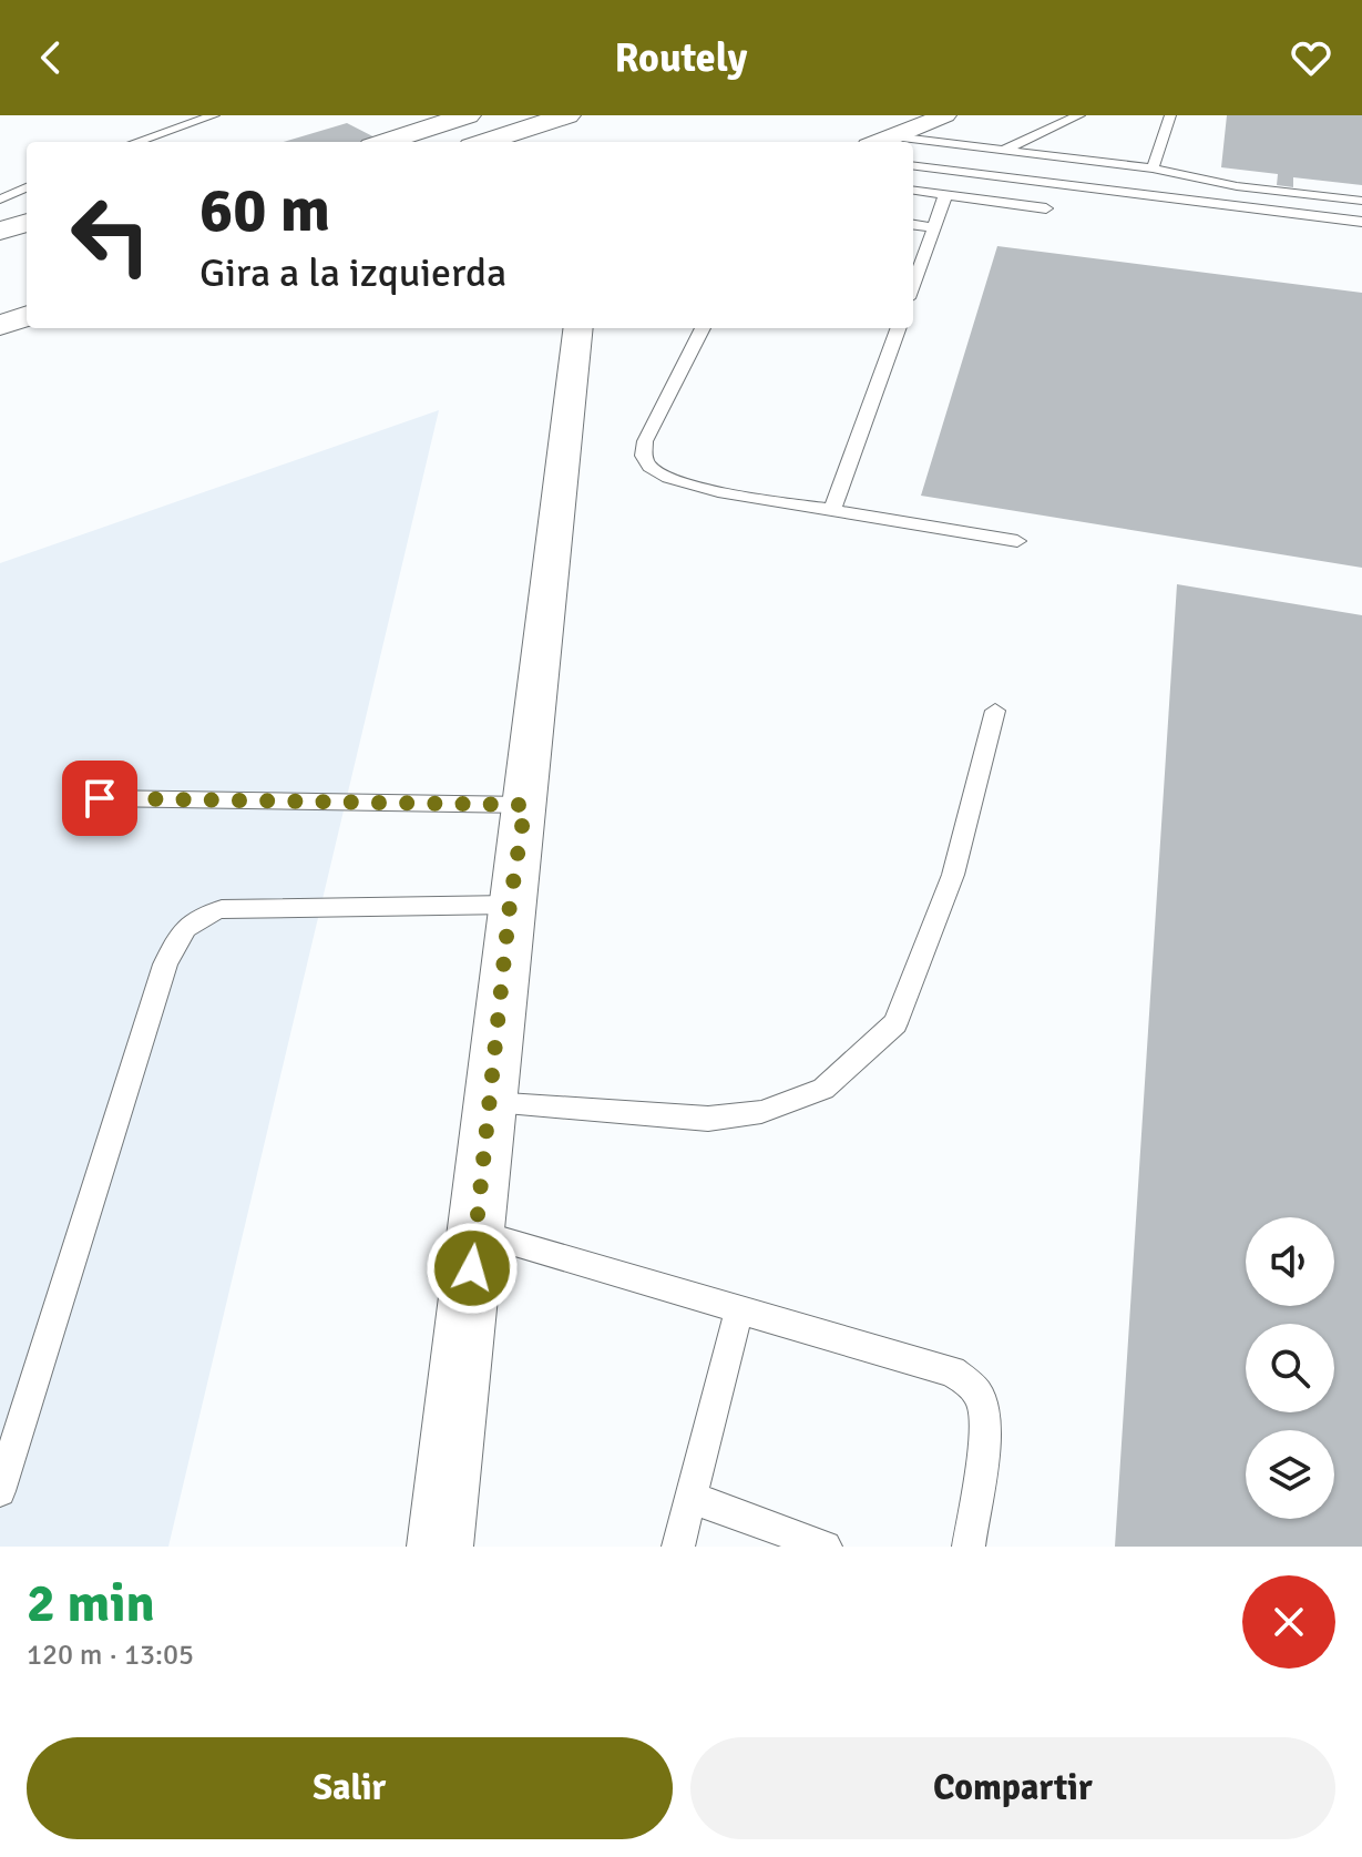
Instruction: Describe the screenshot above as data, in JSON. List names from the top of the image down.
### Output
{
  "page": {
    "header": "Routely",
    "turn": ["60 m", "Gira a la izquierda"],
    "heading": ["2 min", "120 m · 13:05"],
    "buttons": ["Salir", "Compartir"]
  }
}
